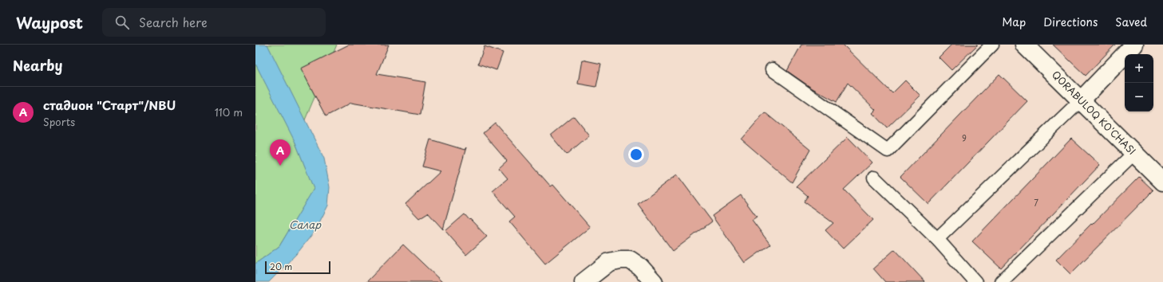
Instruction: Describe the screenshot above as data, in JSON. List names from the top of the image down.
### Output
{
  "streets": {
    "street": ["QORABULOQ KO'CHASI"]
  },
  "water": ["Салар"],
  "house_numbers": ["9", "7"],
  "scale_bar": "20 m",
  "page": {
    "header": "Waypost",
    "search": "Search here",
    "nav": ["Map", "Directions", "Saved"],
    "heading": "Nearby",
    "map_buttons": ["+", "−"],
    "list": [
      {
        "mark": "A",
        "name": "стадион \"Старт\"/NBU",
        "note": "Sports",
        "value": "110 m"
      }
    ],
    "pins": "A",
    "scale": "20 m"
  }
}
